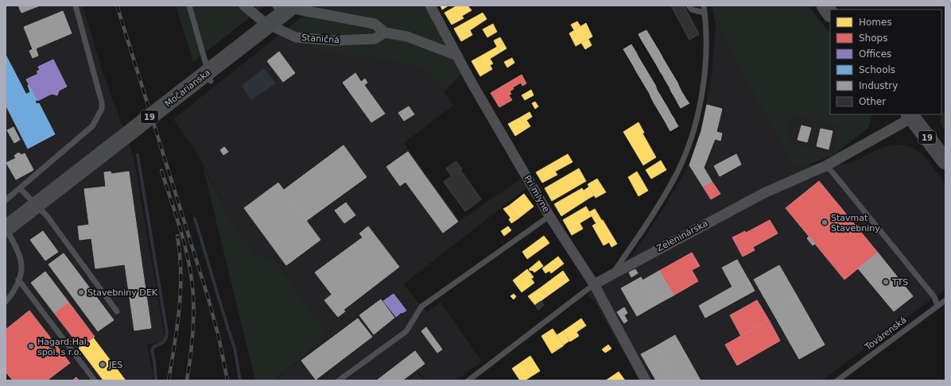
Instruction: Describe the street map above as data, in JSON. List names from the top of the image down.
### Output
{
  "streets": {
    "main road": ["Močarianska", "19"],
    "street": ["Staničná", "Pri mlyne", "Zeleninárska"],
    "lane": ["Továrenská"]
  },
  "crossings": [
    ["19", "Zeleninárska"],
    ["Pri mlyne", "Zeleninárska"]
  ],
  "places": [
    "Stavmat Stavebniny",
    "TTS",
    "Stavebniny DEK",
    "Hagard:Hal, spol. s r.o.",
    "JES"
  ],
  "legend": [
    "Homes",
    "Shops",
    "Offices",
    "Schools",
    "Industry",
    "Other"
  ]
}
